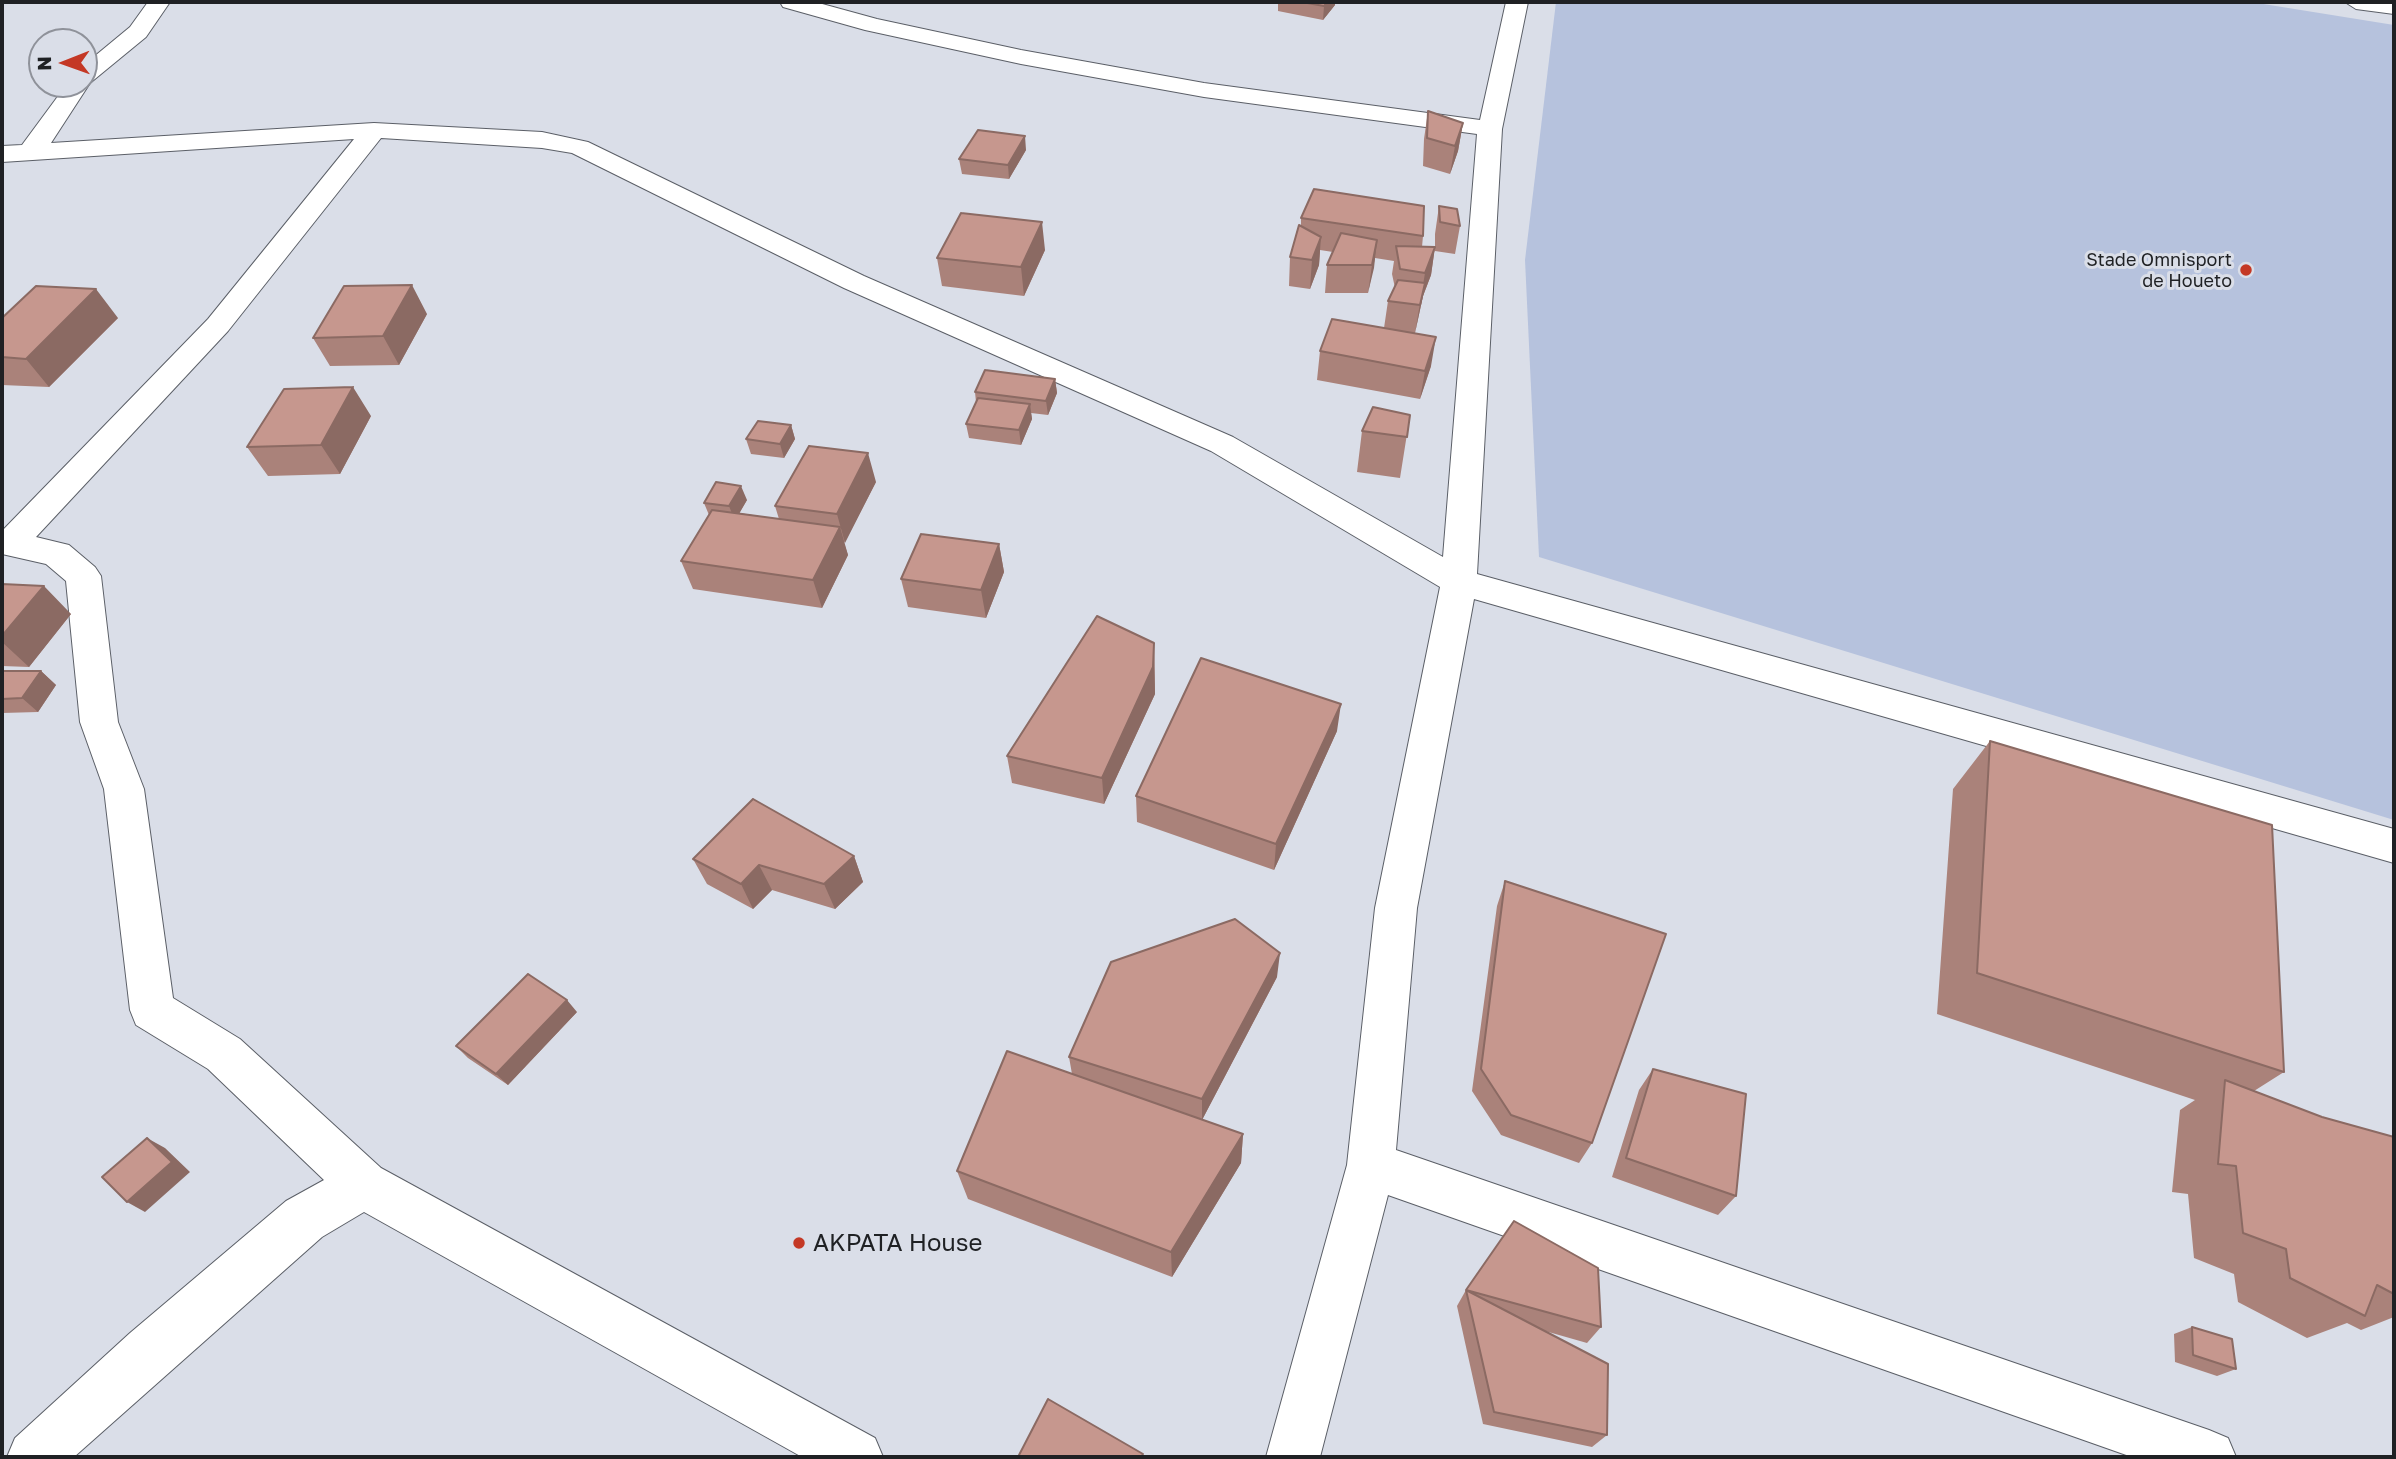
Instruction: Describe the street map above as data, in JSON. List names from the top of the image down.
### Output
{
  "places": ["Stade Omnisport de Houeto", "AKPATA House"],
  "north": "left"
}
